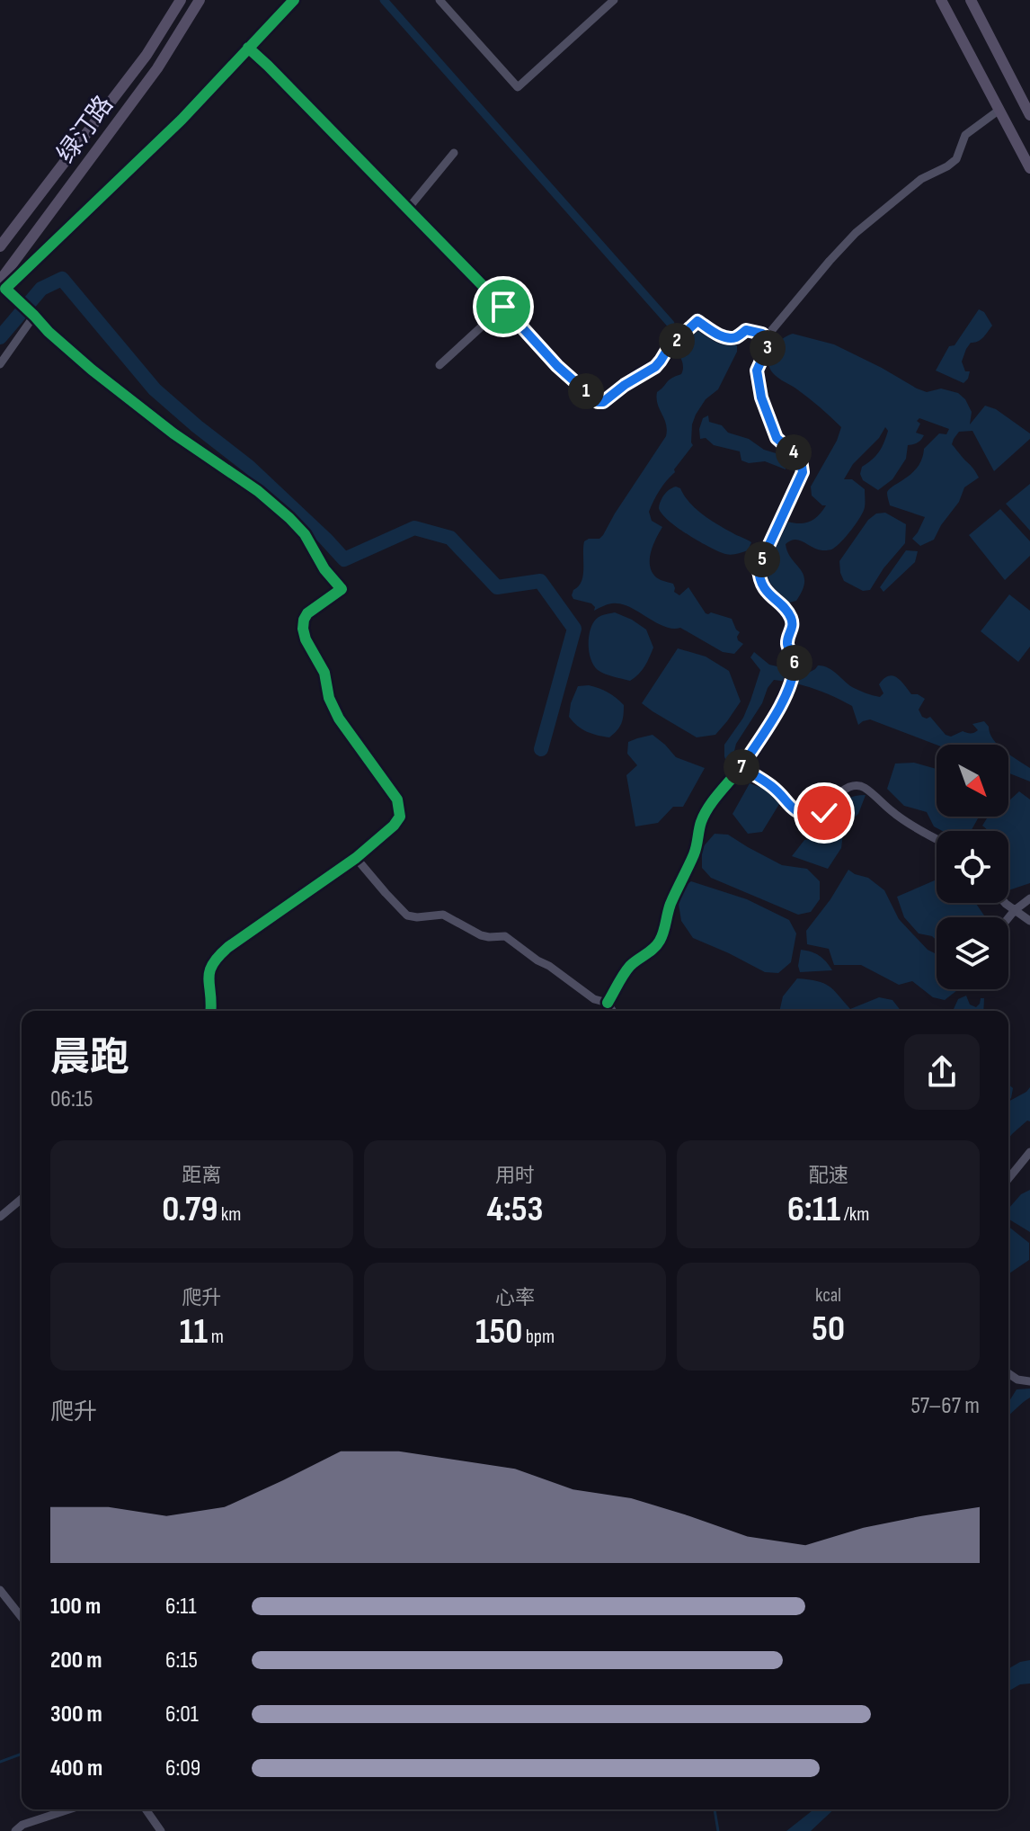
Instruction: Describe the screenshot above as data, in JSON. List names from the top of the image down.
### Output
{
  "streets": {
    "main road": ["绿汀路"]
  },
  "north": "bottom right",
  "page": {
    "pins": [
      "2",
      "3",
      "1",
      "4",
      "5",
      "6",
      "7"
    ],
    "heading": ["晨跑", "06:15"],
    "stats": [
      ["距离", "0.79 km"],
      ["用时", "4:53"],
      ["配速", "6:11 /km"],
      ["爬升", "11 m"],
      ["心率", "150 bpm"],
      ["kcal", "50"]
    ],
    "chart": ["爬升", "57–67 m"],
    "list": [
      {
        "name": "100 m",
        "note": "6:11"
      },
      {
        "name": "200 m",
        "note": "6:15"
      },
      {
        "name": "300 m",
        "note": "6:01"
      },
      {
        "name": "400 m",
        "note": "6:09"
      }
    ]
  }
}
